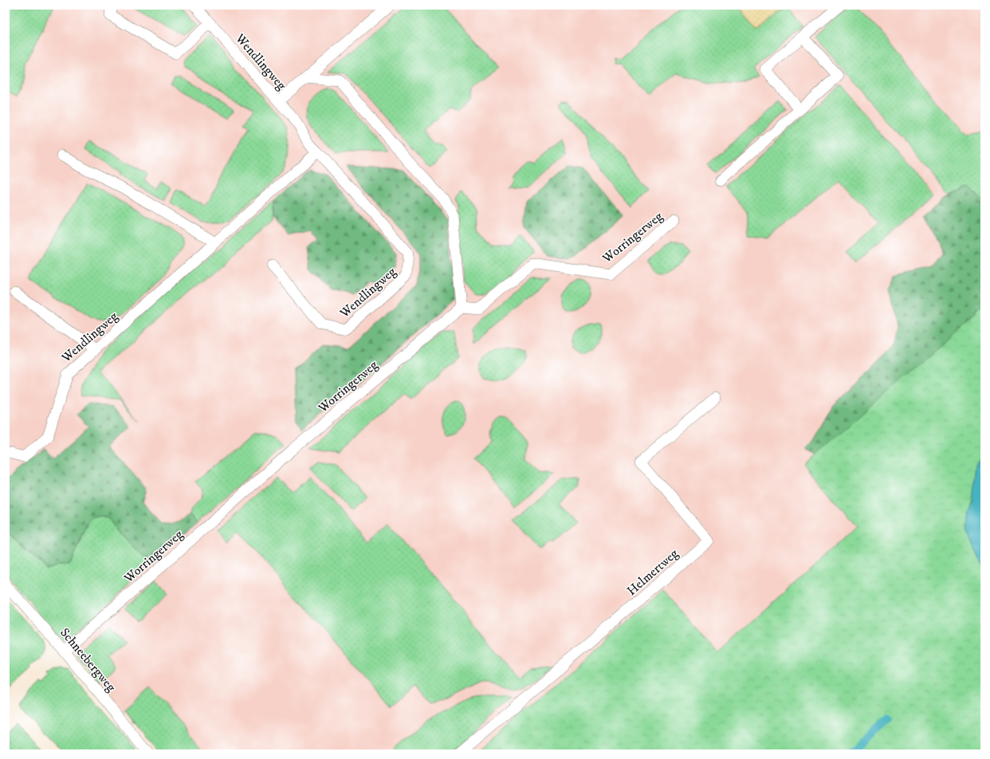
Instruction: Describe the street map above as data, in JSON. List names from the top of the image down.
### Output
{
  "streets": {
    "lane": [
      "Wendlingweg",
      "Worringerweg",
      "Helmertweg",
      "Schneebergweg"
    ]
  },
  "crossings": [
    ["Worringerweg", "Schneebergweg"]
  ]
}
